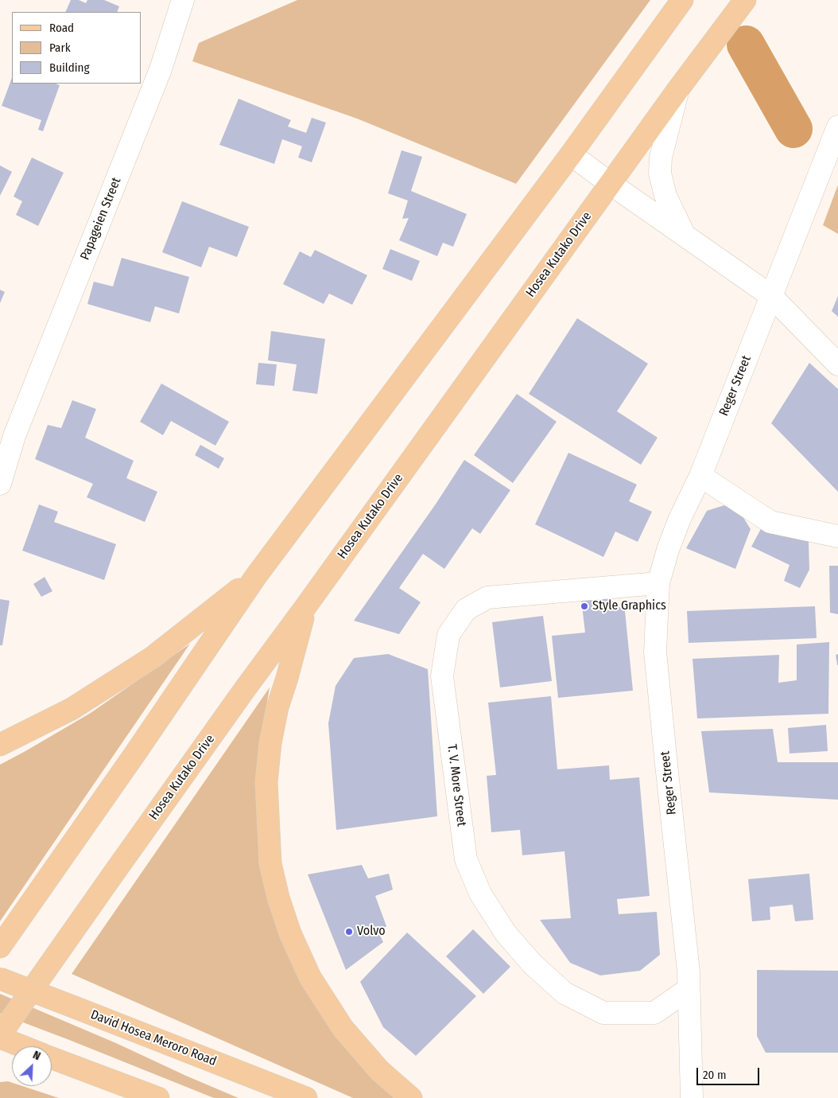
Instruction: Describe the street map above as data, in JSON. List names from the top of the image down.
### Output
{
  "streets": {
    "main road": ["Hosea Kutako Drive", "David Hosea Meroro Road"],
    "street": ["Papageien Street", "Reger Street", "T. V. More Street"]
  },
  "crossings": [
    ["Reger Street", "T. V. More Street"]
  ],
  "places": ["Style Graphics", "Volvo"],
  "legend": ["Road", "Park", "Building"],
  "scale_bar": "20 m",
  "north": "top right"
}
